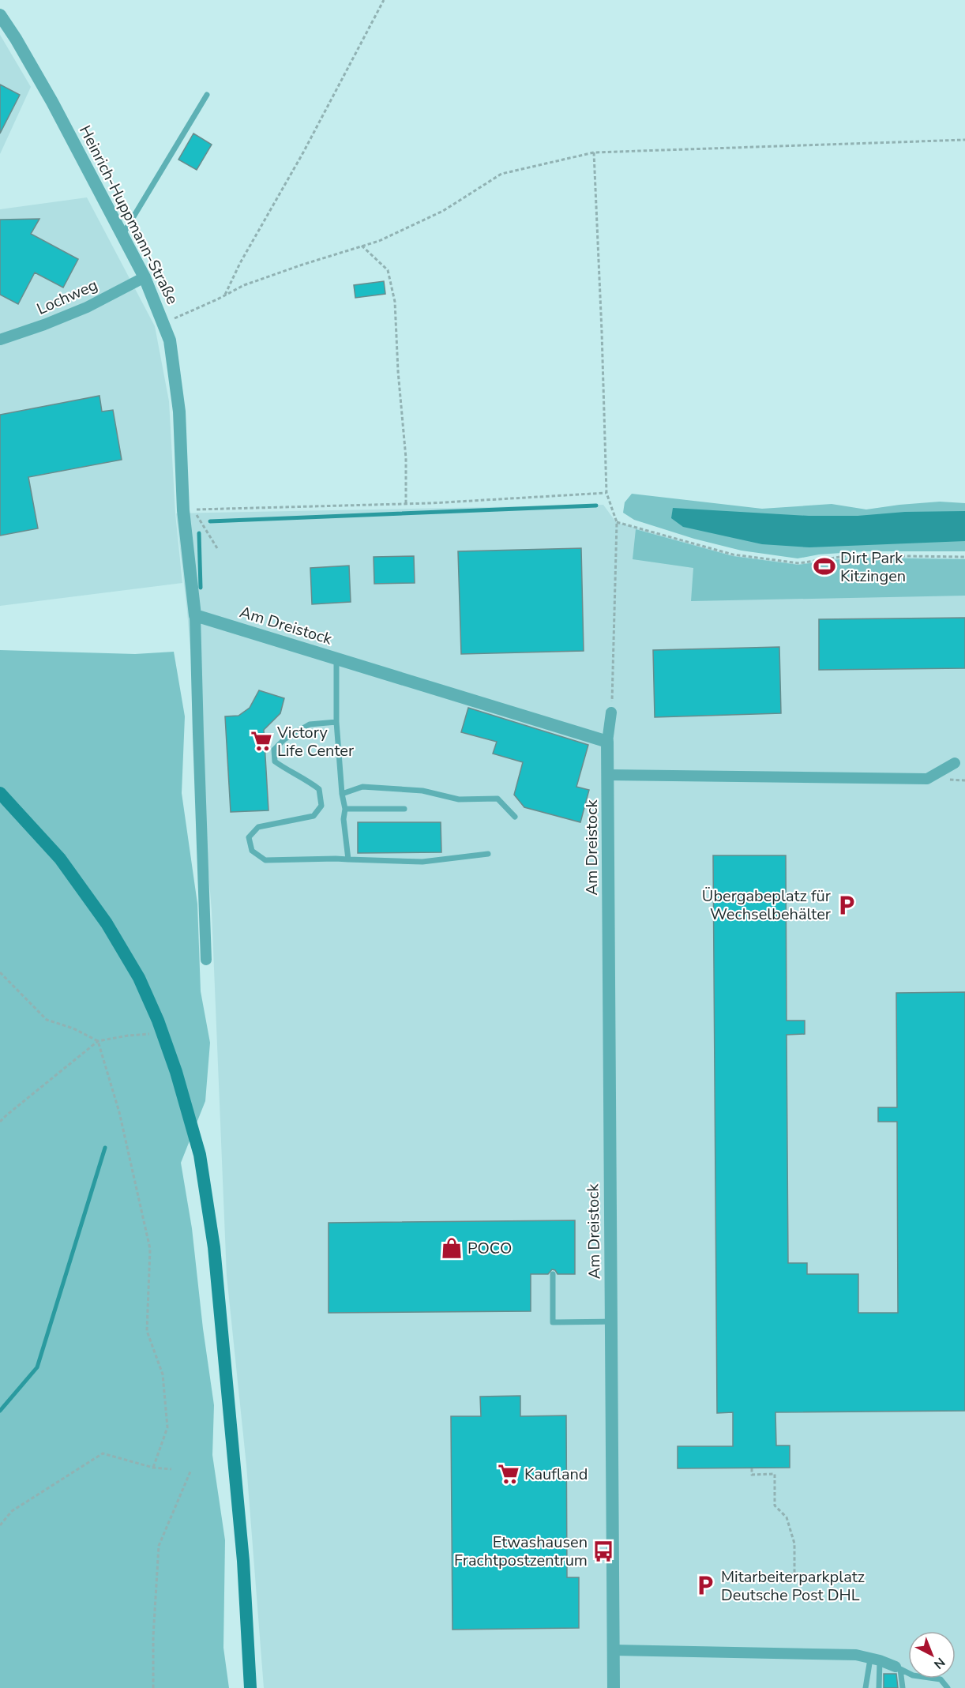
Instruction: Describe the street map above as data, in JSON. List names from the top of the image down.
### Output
{
  "streets": {
    "street": ["Heinrich-Huppmann-Straße", "Lochweg", "Am Dreistock"]
  },
  "crossings": [
    ["Heinrich-Huppmann-Straße", "Lochweg"],
    ["Heinrich-Huppmann-Straße", "Am Dreistock"]
  ],
  "places": {
    "sports": ["Dirt Park Kitzingen"],
    "supermarket": ["Victory Life Center", "Kaufland"],
    "parking": ["Übergabeplatz für Wechselbehälter", "Mitarbeiterparkplatz Deutsche Post DHL"],
    "shop": ["POCO"],
    "bus stop": ["Etwashausen Frachtpostzentrum"]
  },
  "north": "bottom right"
}
